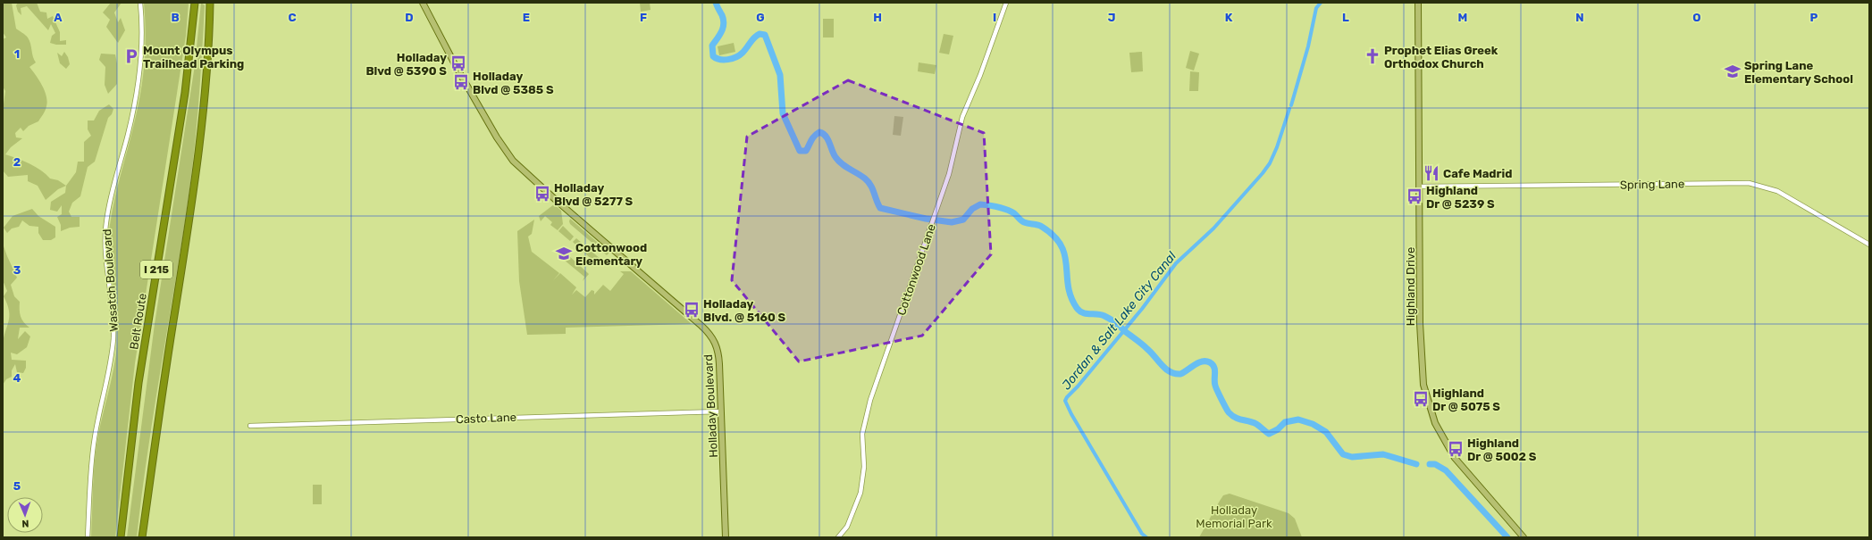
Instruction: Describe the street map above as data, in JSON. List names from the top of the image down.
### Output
{
  "streets": {
    "highway": ["I 215", "Belt Route"],
    "main road": ["Highland Drive", "Holladay Boulevard"],
    "street": [
      "Spring Lane",
      "Cottonwood Lane",
      "Wasatch Boulevard",
      "Casto Lane"
    ]
  },
  "crossings": [
    ["Spring Lane", "Highland Drive"],
    ["Holladay Boulevard", "Casto Lane"]
  ],
  "water": ["Jordan & Salt Lake City Canal"],
  "parks": ["Holladay Memorial Park"],
  "places": {
    "parking": ["Mount Olympus Trailhead Parking"],
    "church": ["Prophet Elias Greek Orthodox Church"],
    "bus stop": [
      "Holladay Blvd @ 5390 S",
      "Holladay Blvd @ 5385 S",
      "Holladay Blvd @ 5277 S",
      "Highland Dr @ 5239 S",
      "Holladay Blvd. @ 5160 S",
      "Highland Dr @ 5075 S",
      "Highland Dr @ 5002 S"
    ],
    "school or university": ["Spring Lane Elementary School", "Cottonwood Elementary"],
    "restaurant": ["Cafe Madrid"]
  },
  "north": "bottom",
  "grid": {
    "columns": [
      "A",
      "B",
      "C",
      "D",
      "E",
      "F",
      "G",
      "H",
      "I",
      "J",
      "K",
      "L",
      "M",
      "N",
      "O",
      "P"
    ],
    "rows": [
      "1",
      "2",
      "3",
      "4",
      "5"
    ]
  }
}
